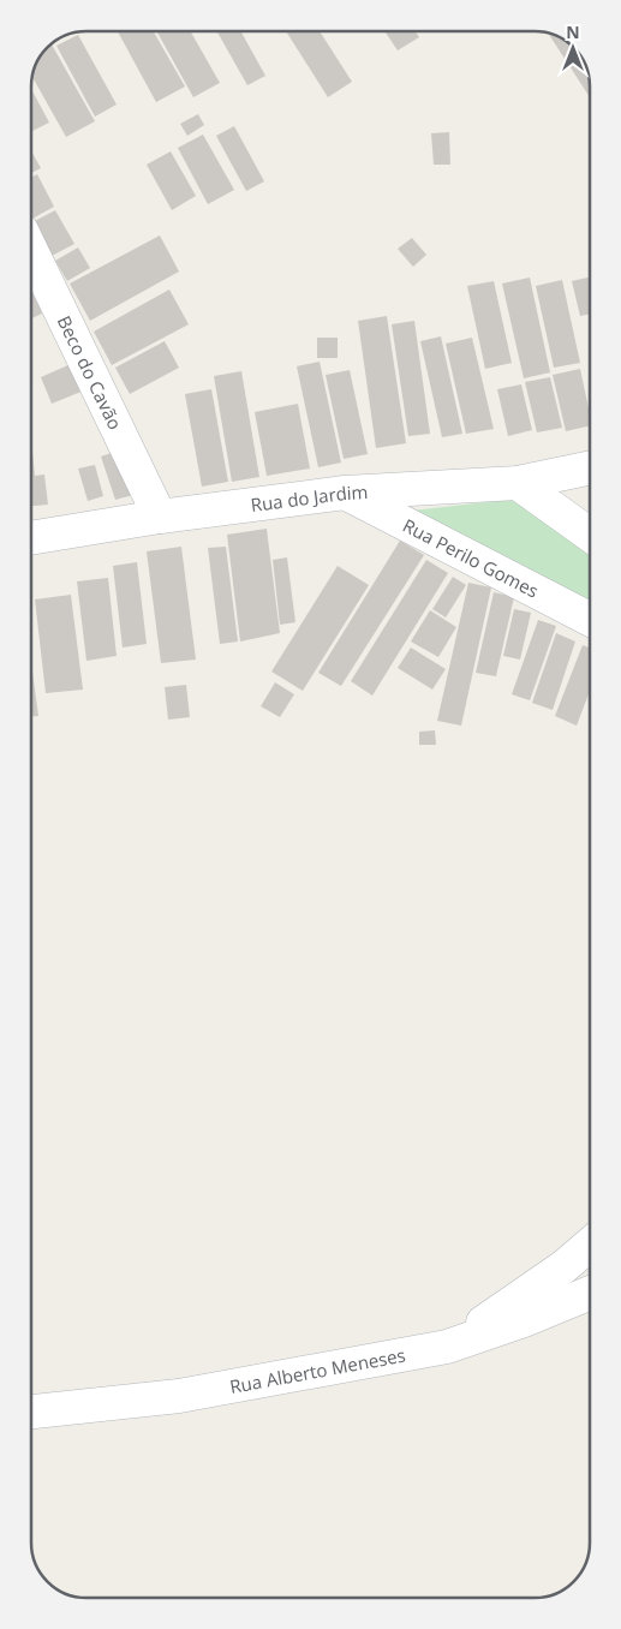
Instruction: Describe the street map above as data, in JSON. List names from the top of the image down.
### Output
{
  "streets": {
    "street": [
      "Beco do Cavão",
      "Rua do Jardim",
      "Rua Perilo Gomes",
      "Rua Alberto Meneses"
    ]
  },
  "crossings": [
    ["Beco do Cavão", "Rua do Jardim"],
    ["Rua do Jardim", "Rua Perilo Gomes"]
  ],
  "north": "top"
}
